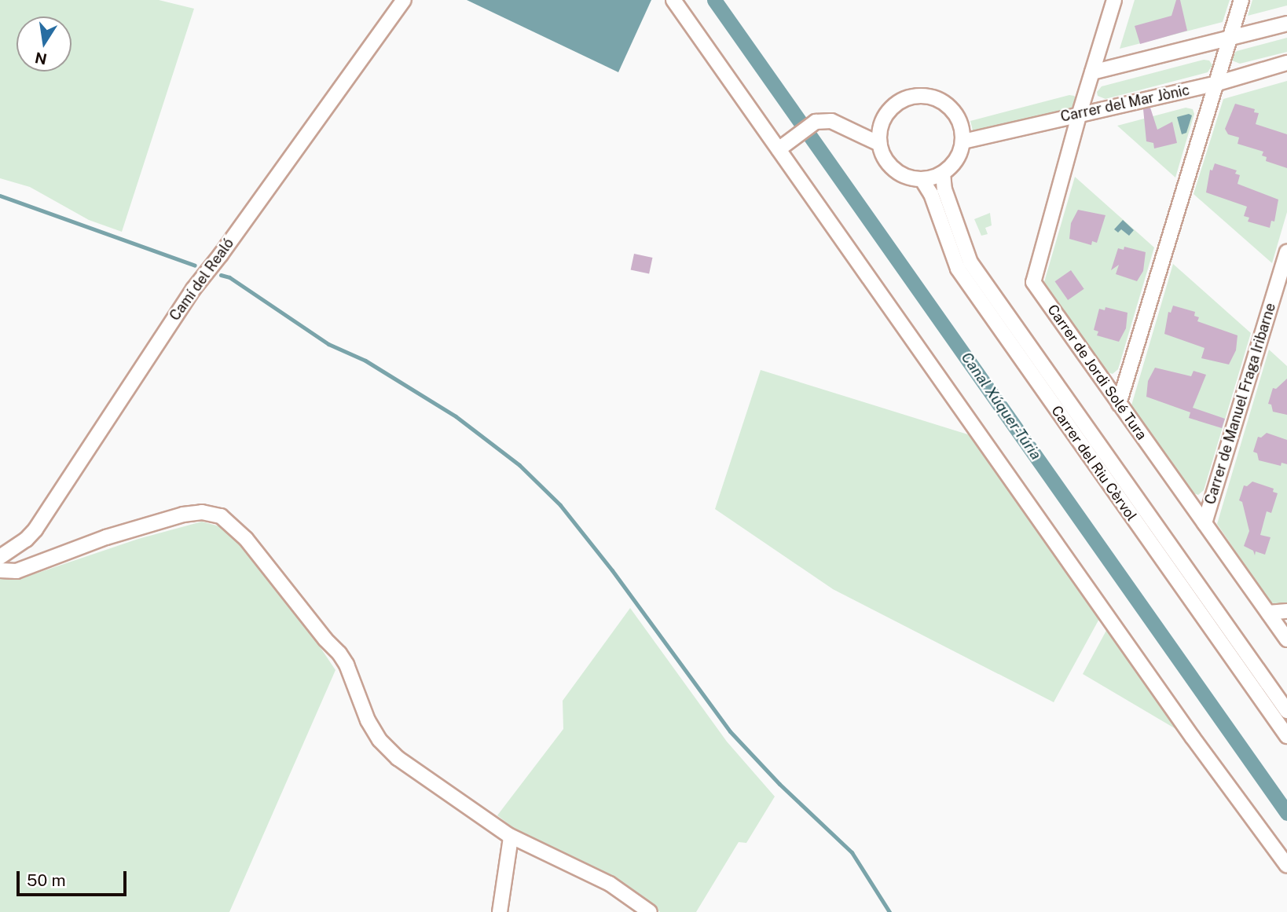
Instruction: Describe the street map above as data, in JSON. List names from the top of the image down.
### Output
{
  "streets": {
    "street": [
      "Carrer del Mar Jònic",
      "Camí del Realó",
      "Carrer de Jordi Solé Tura",
      "Carrer de Manuel Fraga Iribarne",
      "Carrer del Riu Cèrvol"
    ]
  },
  "crossings": [
    ["Carrer del Mar Jònic", "Carrer de Jordi Solé Tura"],
    ["Carrer del Mar Jònic", "Carrer del Riu Cèrvol"],
    ["Carrer de Jordi Solé Tura", "Carrer de Manuel Fraga Iribarne"]
  ],
  "water": ["Canal Xúquer-Túria"],
  "scale_bar": "50 m",
  "north": "bottom"
}
